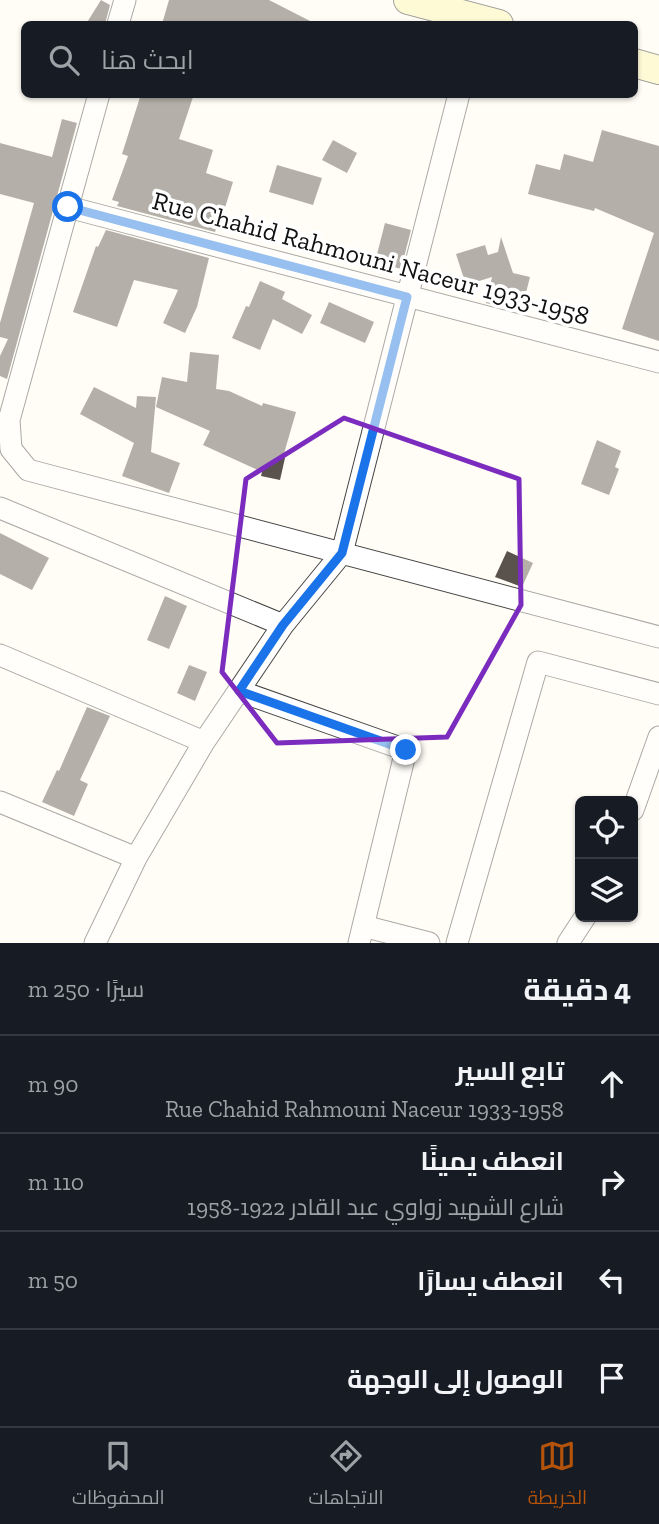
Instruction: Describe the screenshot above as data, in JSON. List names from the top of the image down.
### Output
{
  "streets": {
    "street": ["Rue Chahid Rahmouni Naceur 1933-1958"]
  },
  "page": {
    "search": "ابحث هنا",
    "heading": ["4 دقيقة", "سيرًا · 250 m"],
    "list": [
      ["تابع السير", "Rue Chahid Rahmouni Naceur 1933-1958", "90 m"],
      ["انعطف يمينًا", "شارع الشهيد زواوي عبد القادر 1922-1958", "110 m"],
      ["انعطف يسارًا", "50 m"],
      "الوصول إلى الوجهة"
    ],
    "nav": ["الخريطة", "الاتجاهات", "المحفوظات"]
  }
}
